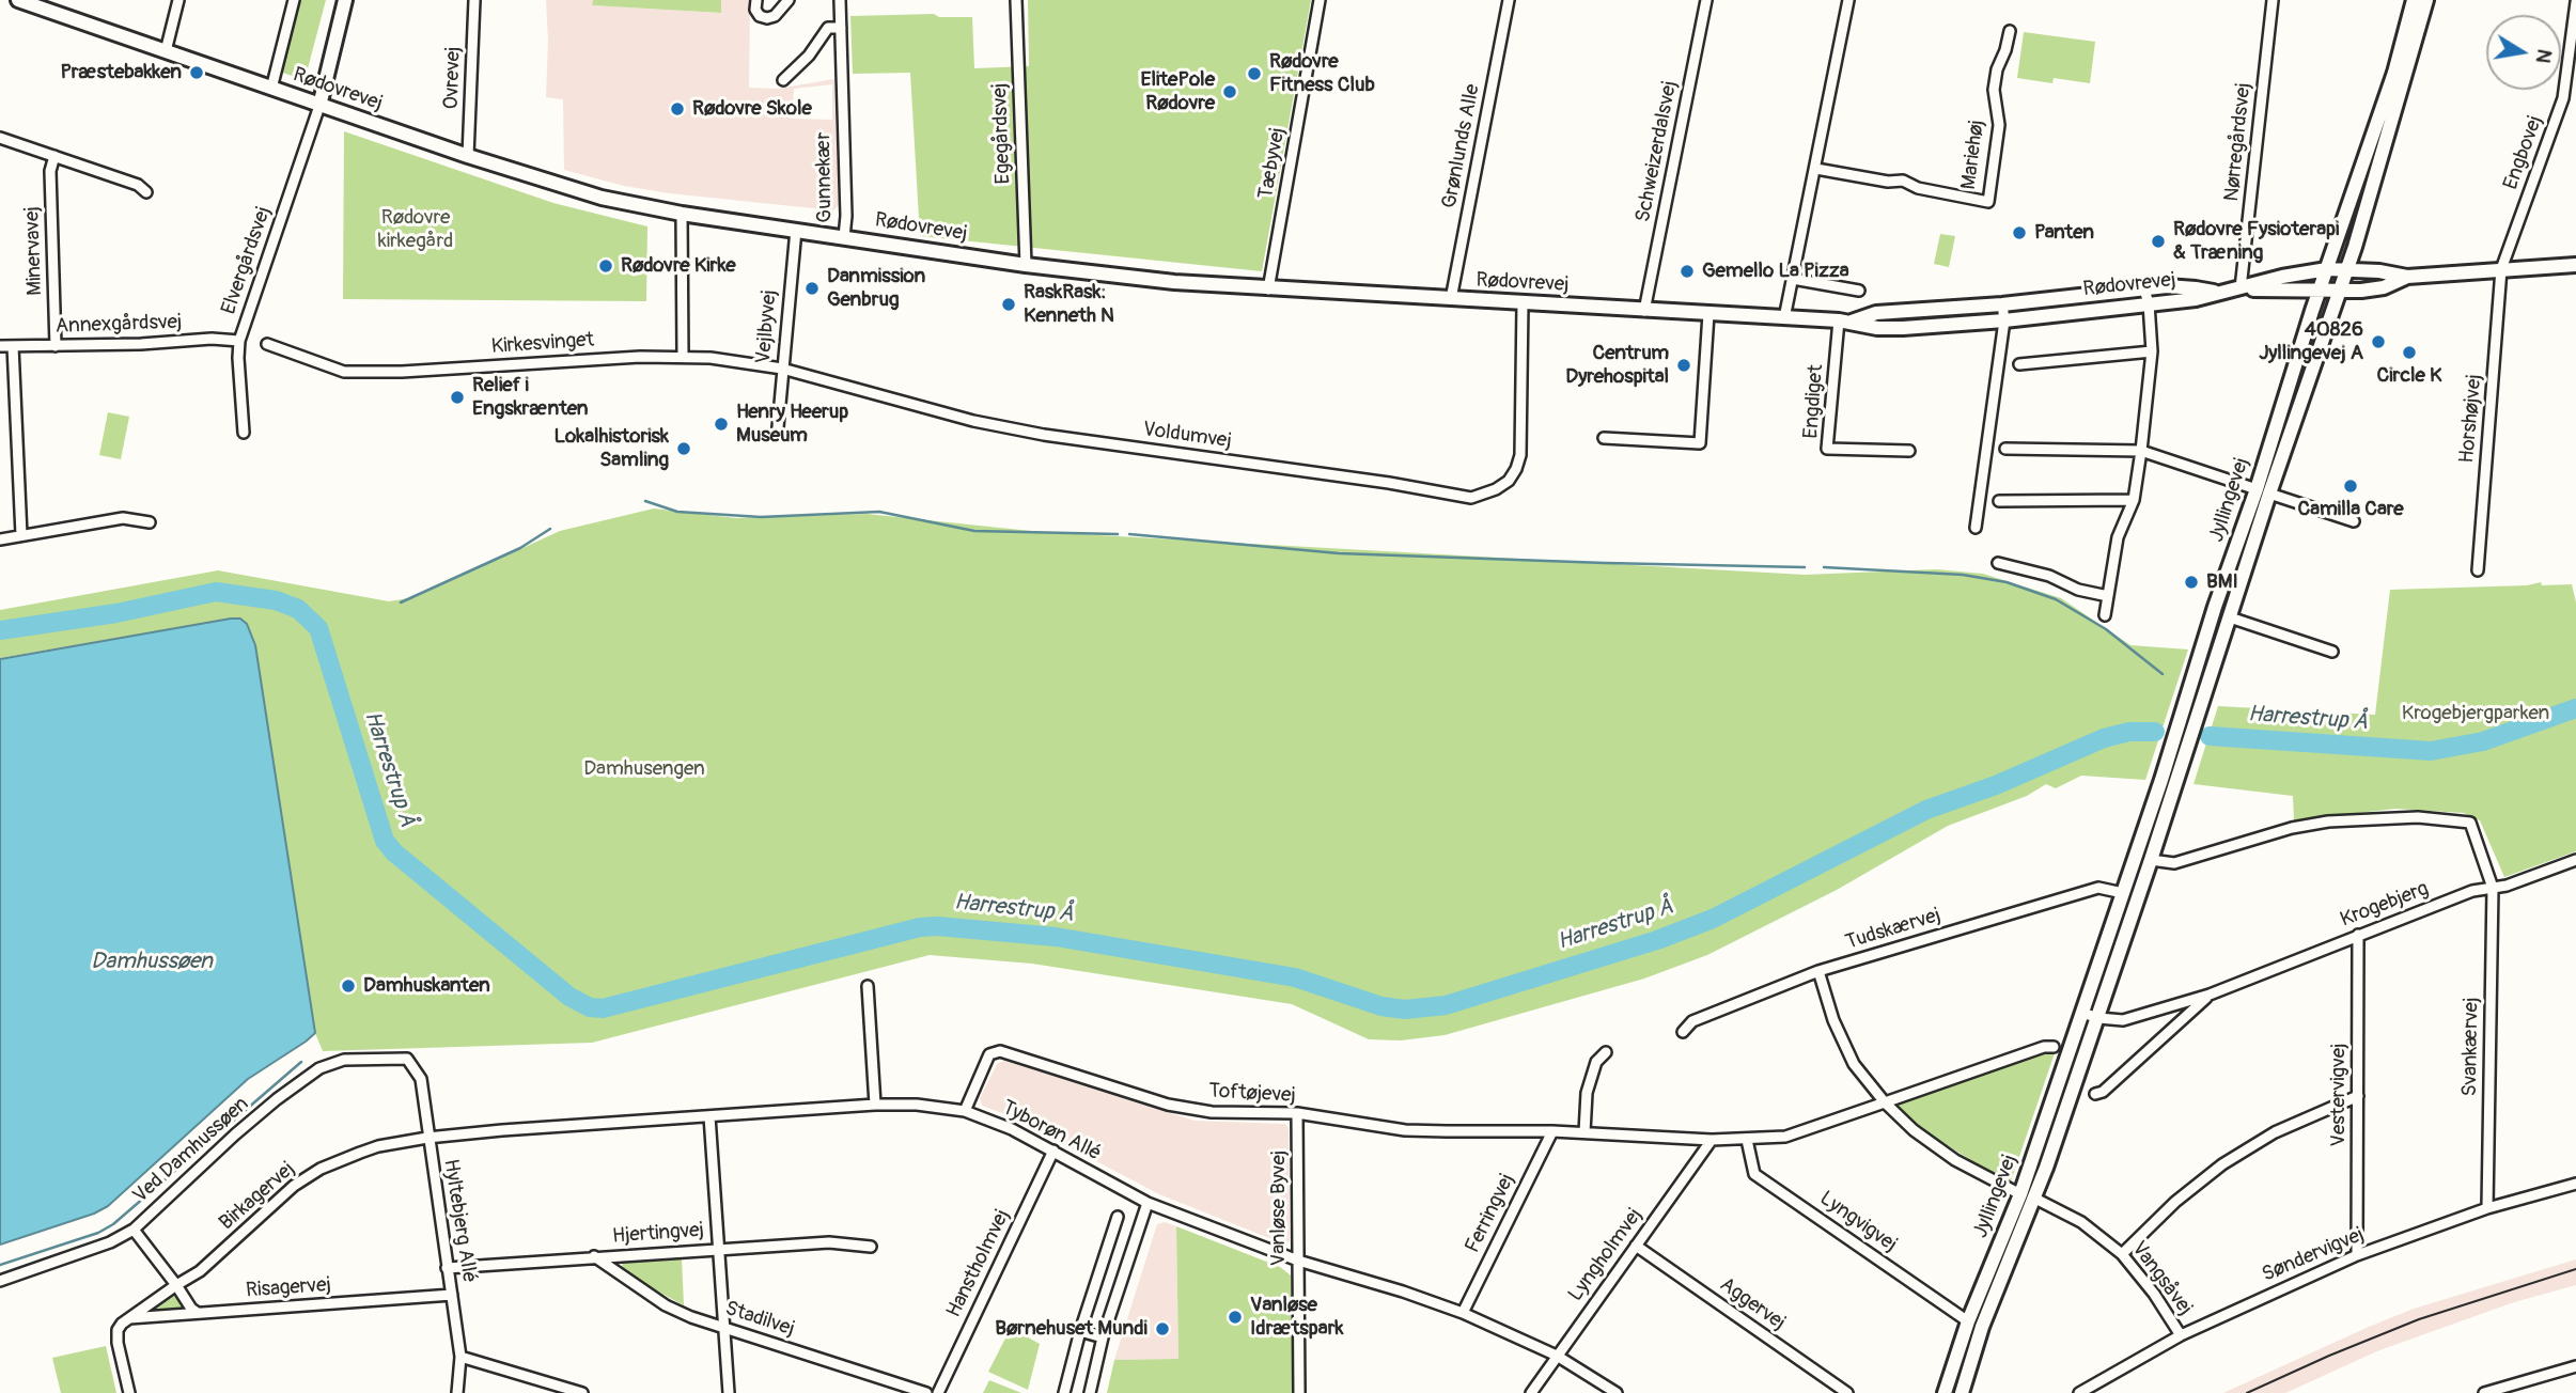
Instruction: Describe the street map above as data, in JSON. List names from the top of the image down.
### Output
{
  "streets": {
    "street": [
      "Ovrevej",
      "Rødovrevej",
      "Egegårdsvej",
      "Nørregårdsvej",
      "Grønlunds Alle",
      "Schweizerdalsvej",
      "Engbovej",
      "Mariehøj",
      "Tæbyvej",
      "Gunnekær",
      "Minervavej",
      "Elvergårdsvej",
      "Annexgårdsvej",
      "Vejlbyvej",
      "Kirkesvinget",
      "Engdiget",
      "Horshøjvej",
      "Voldumvej",
      "Jyllingevej",
      "Krogebjerg",
      "Tudskærvej",
      "Svankærvej",
      "Toftøjevej",
      "Vestervigvej",
      "Tyborøn Allé",
      "Ved Damhussøen",
      "Birkagervej",
      "Vanløse Byvej",
      "Ferringvej",
      "Hyltebjerg Allé",
      "Lyngvigvej",
      "Hjertingvej",
      "Lyngholmvej",
      "Søndervigvej",
      "Hanstholmvej",
      "Vangsåvej",
      "Risagervej",
      "Aggervej",
      "Stadilvej"
    ]
  },
  "crossings": [
    ["Ovrevej", "Rødovrevej"],
    ["Rødovrevej", "Egegårdsvej"],
    ["Rødovrevej", "Nørregårdsvej"],
    ["Rødovrevej", "Grønlunds Alle"],
    ["Rødovrevej", "Schweizerdalsvej"],
    ["Rødovrevej", "Engbovej"],
    ["Rødovrevej", "Tæbyvej"],
    ["Rødovrevej", "Gunnekær"],
    ["Rødovrevej", "Elvergårdsvej"],
    ["Rødovrevej", "Vejlbyvej"],
    ["Rødovrevej", "Engdiget"],
    ["Rødovrevej", "Horshøjvej"],
    ["Rødovrevej", "Voldumvej"],
    ["Rødovrevej", "Jyllingevej"],
    ["Engbovej", "Horshøjvej"],
    ["Minervavej", "Annexgårdsvej"],
    ["Elvergårdsvej", "Annexgårdsvej"],
    ["Vejlbyvej", "Voldumvej"],
    ["Kirkesvinget", "Voldumvej"],
    ["Jyllingevej", "Krogebjerg"],
    ["Jyllingevej", "Tudskærvej"],
    ["Jyllingevej", "Lyngvigvej"],
    ["Jyllingevej", "Vangsåvej"],
    ["Krogebjerg", "Svankærvej"],
    ["Krogebjerg", "Vestervigvej"],
    ["Svankærvej", "Søndervigvej"],
    ["Toftøjevej", "Tyborøn Allé"],
    ["Toftøjevej", "Vanløse Byvej"],
    ["Toftøjevej", "Ferringvej"],
    ["Toftøjevej", "Lyngvigvej"],
    ["Toftøjevej", "Lyngholmvej"],
    ["Vestervigvej", "Søndervigvej"],
    ["Tyborøn Allé", "Birkagervej"],
    ["Tyborøn Allé", "Vanløse Byvej"],
    ["Tyborøn Allé", "Ferringvej"],
    ["Tyborøn Allé", "Hyltebjerg Allé"],
    ["Tyborøn Allé", "Lyngholmvej"],
    ["Tyborøn Allé", "Hanstholmvej"],
    ["Ved Damhussøen", "Hyltebjerg Allé"],
    ["Birkagervej", "Hyltebjerg Allé"],
    ["Birkagervej", "Risagervej"],
    ["Hyltebjerg Allé", "Hjertingvej"],
    ["Hyltebjerg Allé", "Risagervej"],
    ["Hjertingvej", "Stadilvej"],
    ["Lyngholmvej", "Aggervej"],
    ["Søndervigvej", "Vangsåvej"]
  ],
  "water": ["Harrestrup Å", "Damhussøen"],
  "parks": ["Rødovre kirkegård", "Krogebjergparken", "Damhusengen"],
  "places": [
    "Præstebakken",
    "Rødovre Fitness Club",
    "ElitePole Rødovre",
    "Rødovre Skole",
    "Panten",
    "Rødovre Fysioterapi & Træning",
    "Rødovre Kirke",
    "Gemello La Pizza",
    "Danmission Genbrug",
    "RaskRask: Kenneth N",
    "40826 Jyllingevej A",
    "Circle K",
    "Centrum Dyrehospital",
    "Relief i Engskrænten",
    "Henry Heerup Museum",
    "Lokalhistorisk Samling",
    "Camilla Care",
    "BMI",
    "Damhuskanten",
    "Vanløse Idrætspark",
    "Børnehuset Mundi"
  ],
  "north": "right"
}
